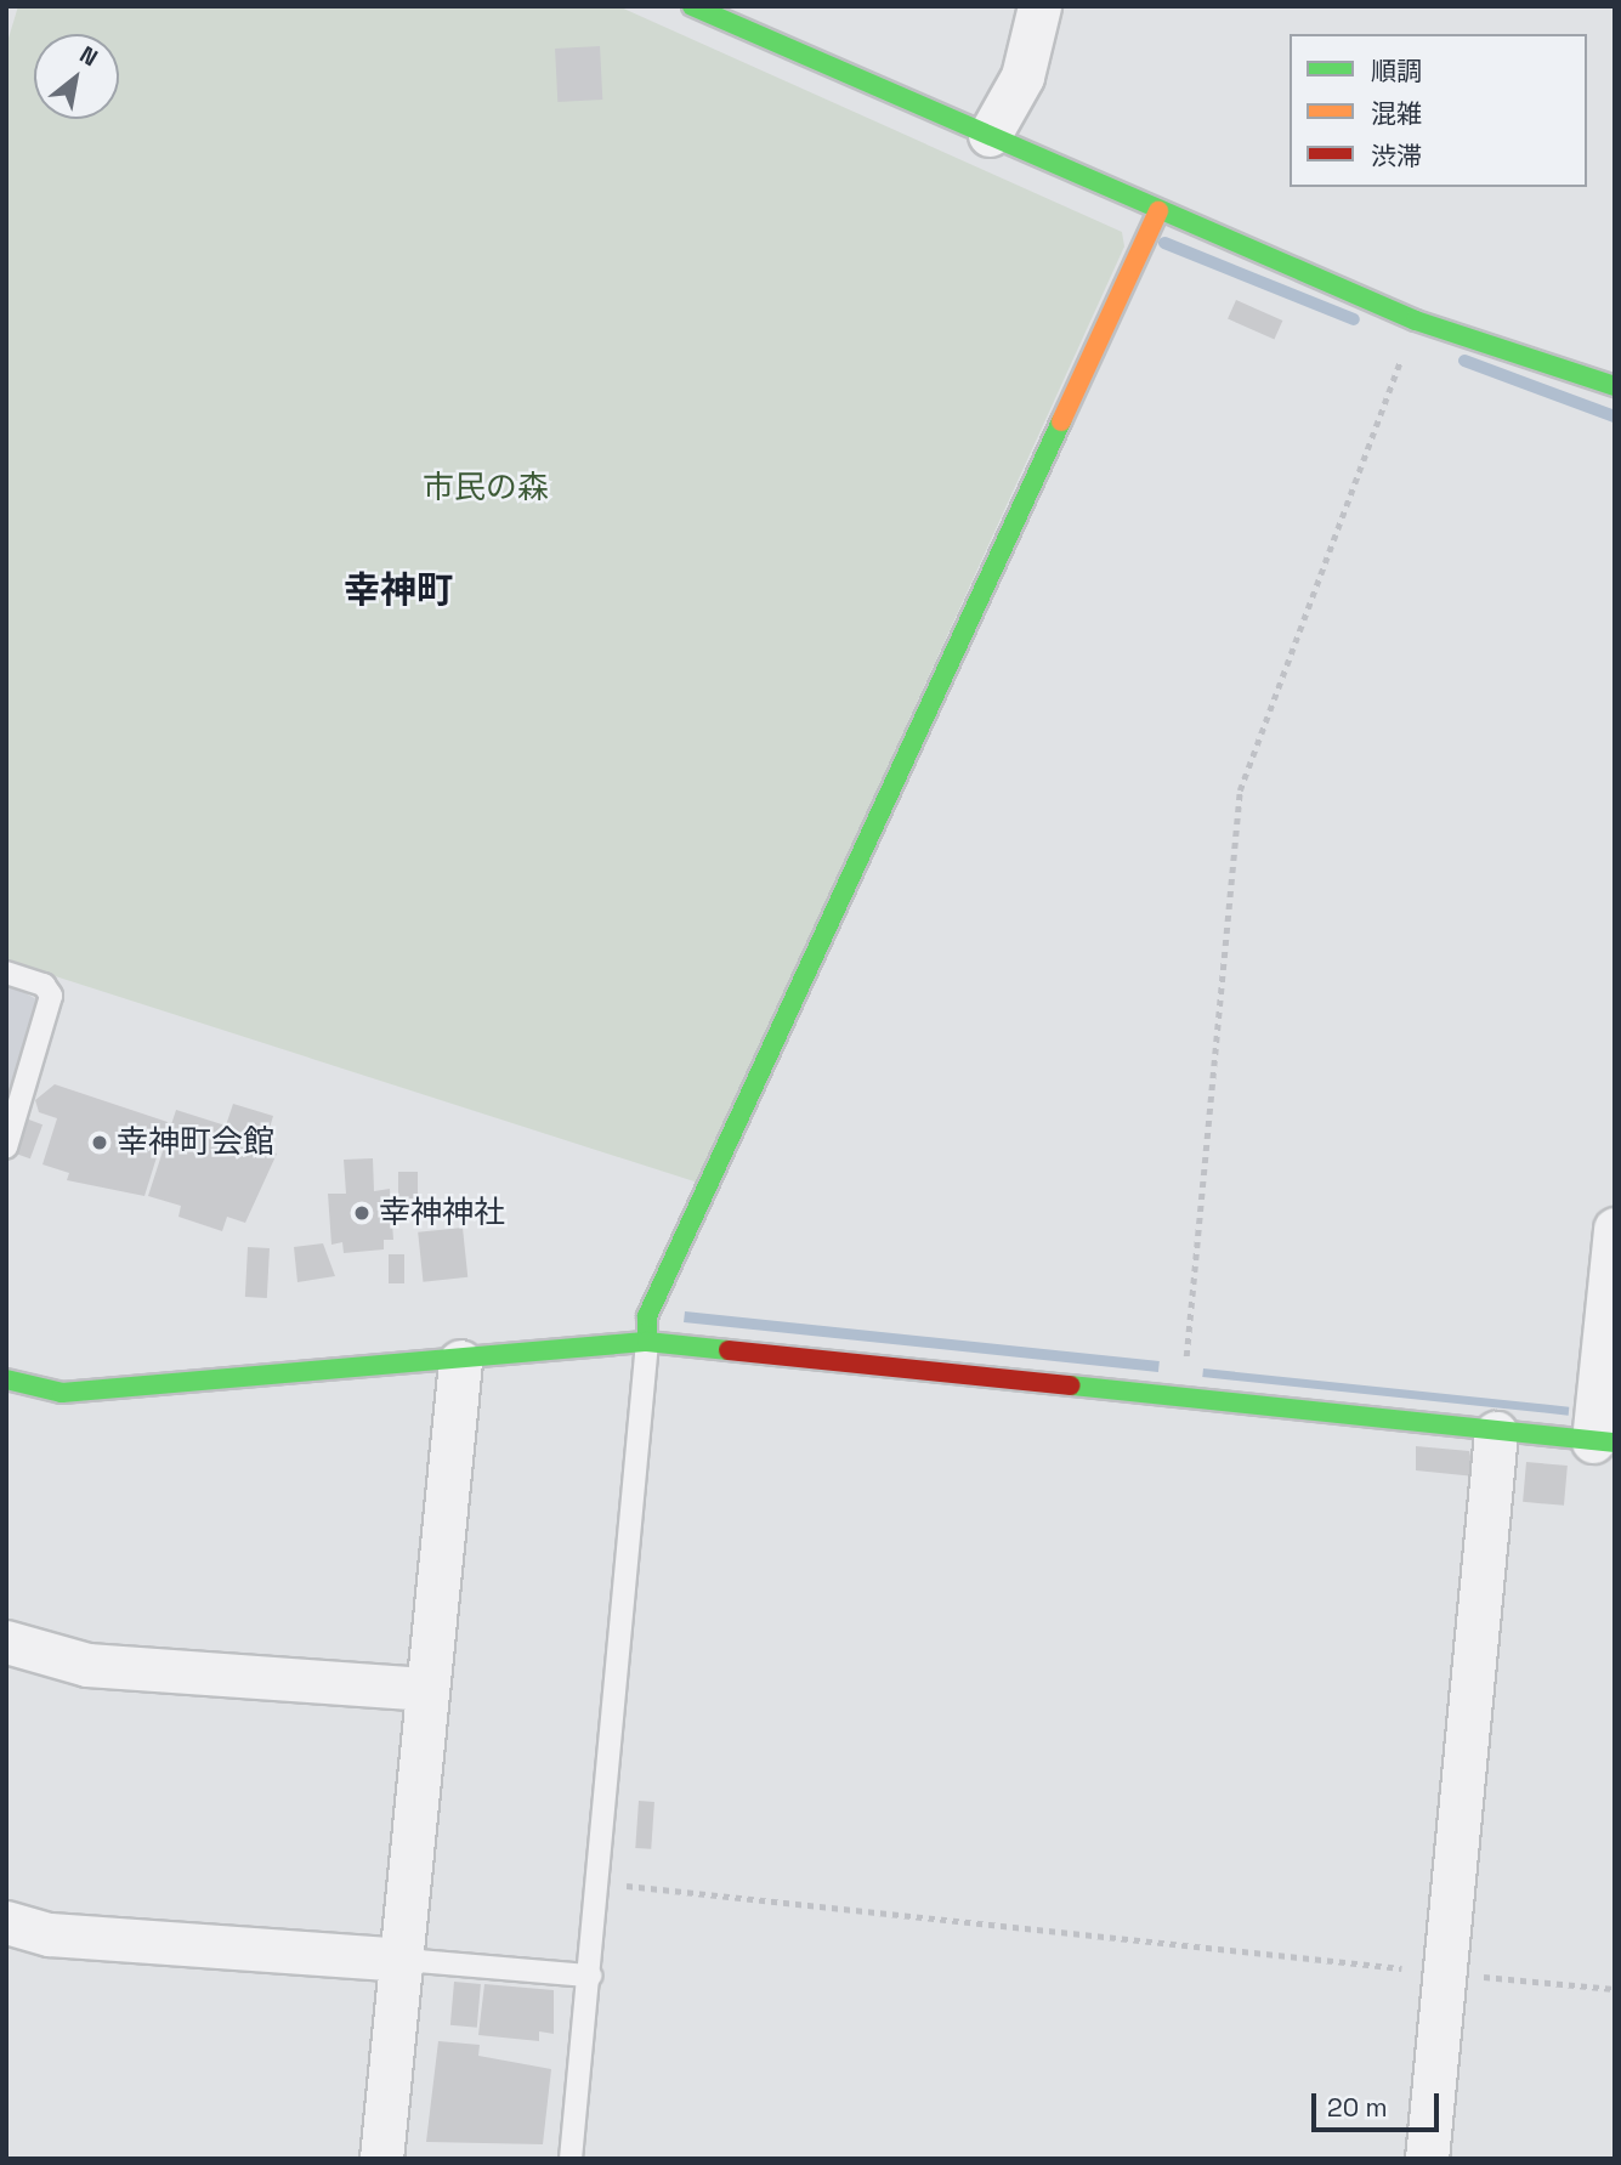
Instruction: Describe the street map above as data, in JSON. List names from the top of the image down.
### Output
{
  "districts": ["幸神町"],
  "parks": ["市民の森"],
  "places": ["幸神町会館", "幸神神社"],
  "legend": ["順調", "混雑", "渋滞"],
  "scale_bar": "20 m",
  "north": "top right"
}
